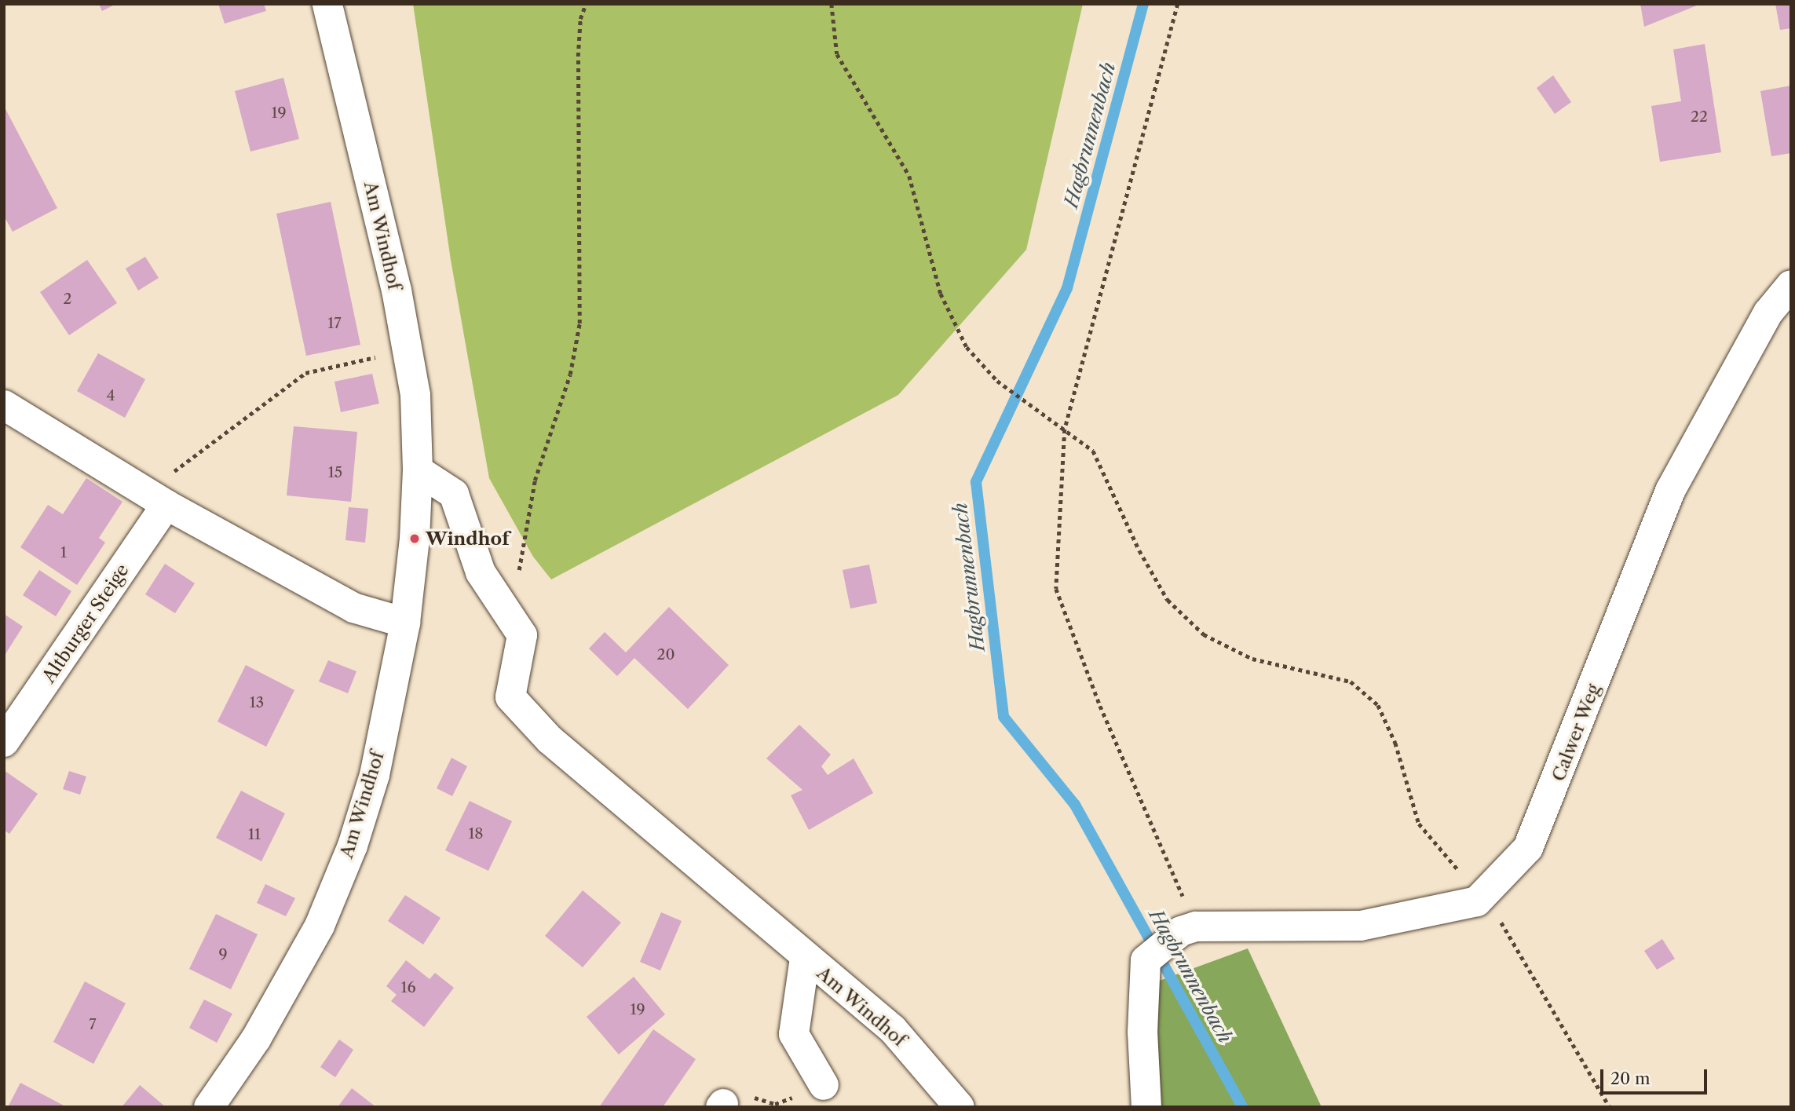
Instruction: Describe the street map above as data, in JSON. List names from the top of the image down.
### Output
{
  "streets": {
    "street": ["Am Windhof", "Altburger Steige", "Calwer Weg"]
  },
  "water": ["Hagbrunnenbach"],
  "places": ["Windhof"],
  "house_numbers": [
    "19",
    "22",
    "2",
    "17",
    "4",
    "15",
    "1",
    "20",
    "13",
    "18",
    "11",
    "9",
    "16",
    "19",
    "7"
  ],
  "scale_bar": "20 m"
}
